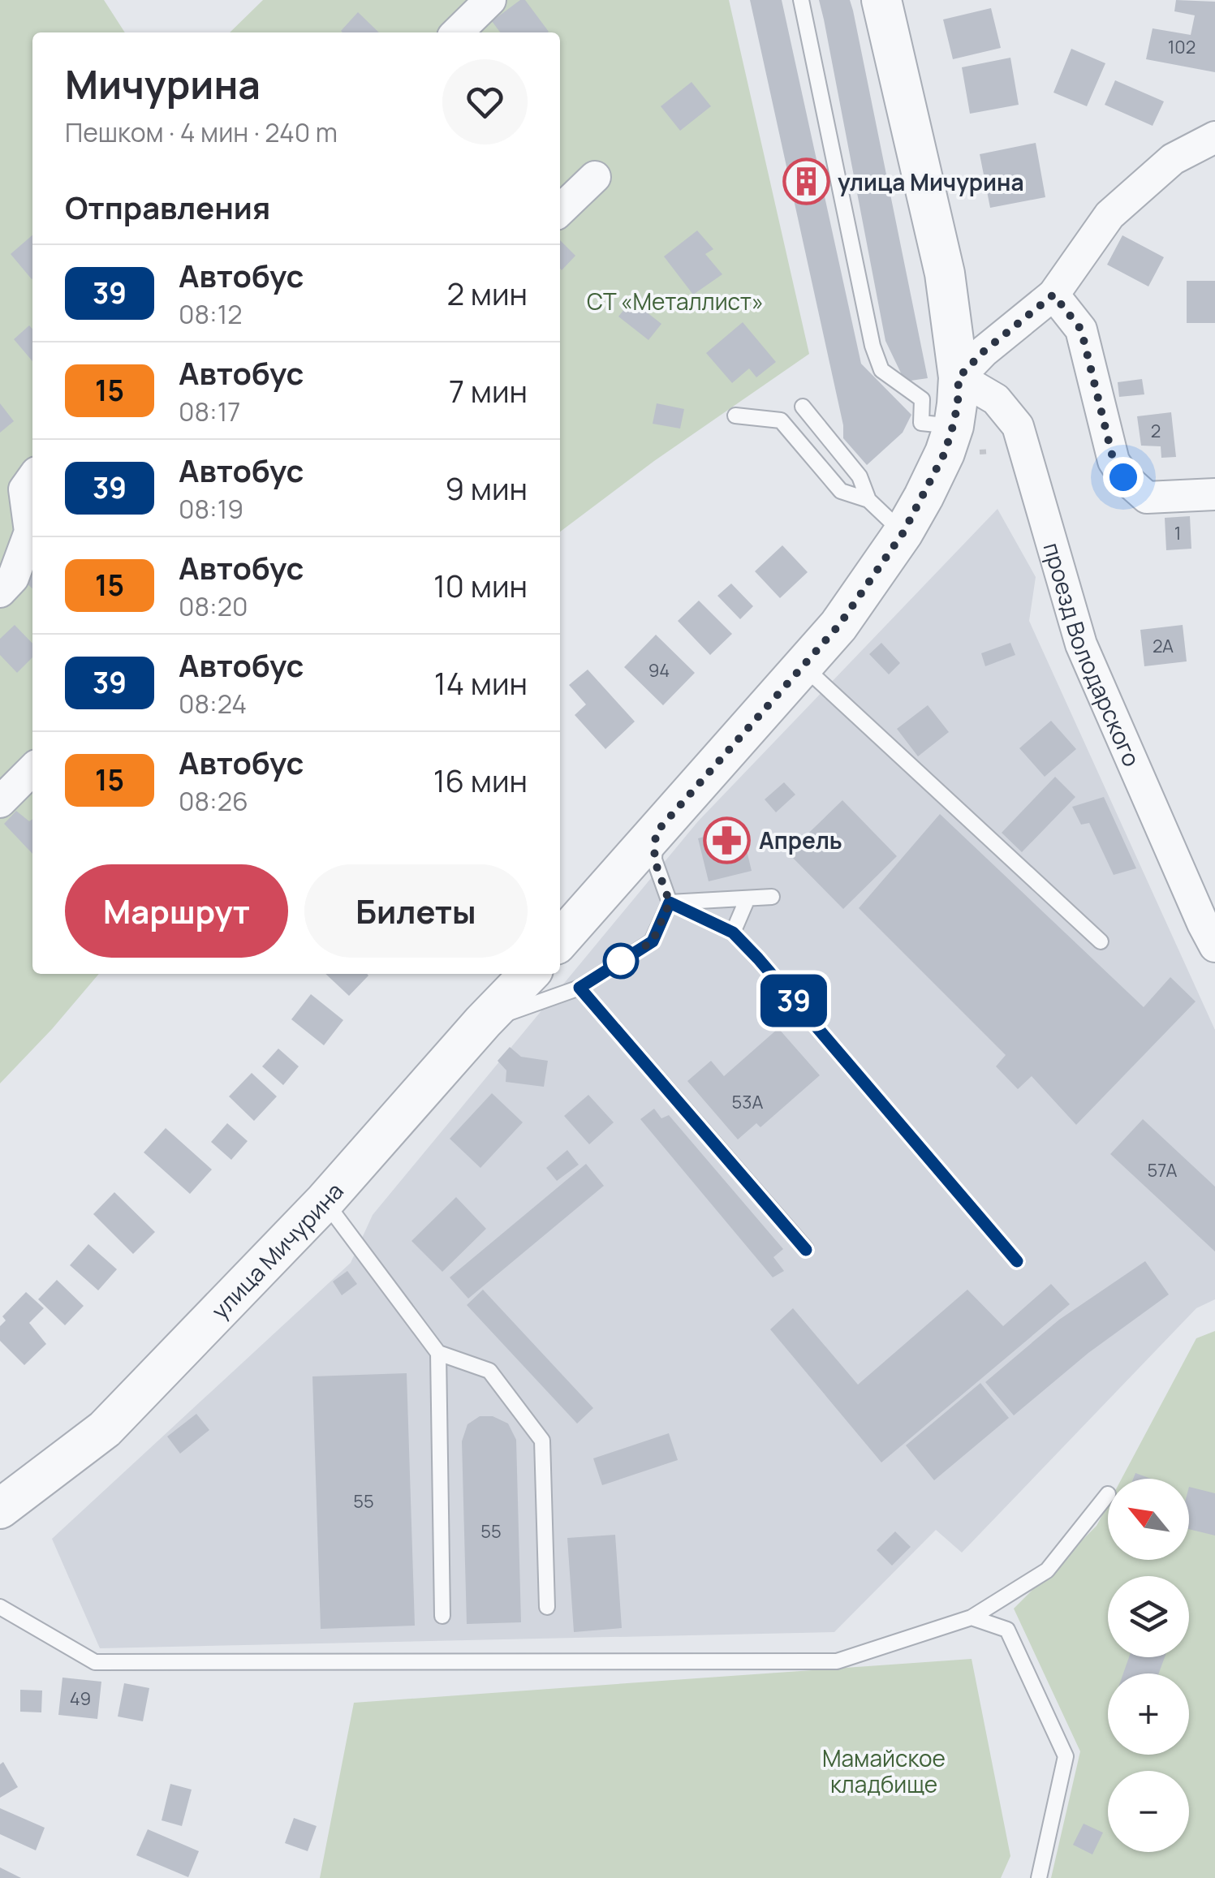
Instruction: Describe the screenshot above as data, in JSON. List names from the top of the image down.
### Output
{
  "streets": {
    "street": ["проезд Володарского", "улица Мичурина"]
  },
  "parks": ["СТ «Металлист»", "Мамайское кладбище"],
  "places": {
    "building": ["улица Мичурина"],
    "pharmacy": ["Апрель"]
  },
  "lines": ["bus line 39"],
  "house_numbers": [
    "102",
    "2",
    "1",
    "2А",
    "94",
    "53А",
    "57А",
    "55",
    "55",
    "49"
  ],
  "north": "top left",
  "page": {
    "on_map": "39",
    "heading": [
      ["Мичурина", "Пешком · 4 мин · 240 m"],
      "Отправления"
    ],
    "list": [
      {
        "mark": "39",
        "name": "Автобус",
        "note": "08:12",
        "value": "2 мин"
      },
      {
        "mark": "15",
        "name": "Автобус",
        "note": "08:17",
        "value": "7 мин"
      },
      {
        "mark": "39",
        "name": "Автобус",
        "note": "08:19",
        "value": "9 мин"
      },
      {
        "mark": "15",
        "name": "Автобус",
        "note": "08:20",
        "value": "10 мин"
      },
      {
        "mark": "39",
        "name": "Автобус",
        "note": "08:24",
        "value": "14 мин"
      },
      {
        "mark": "15",
        "name": "Автобус",
        "note": "08:26",
        "value": "16 мин"
      }
    ],
    "buttons": ["Маршрут", "Билеты"],
    "map_buttons": ["+", "−"]
  }
}
